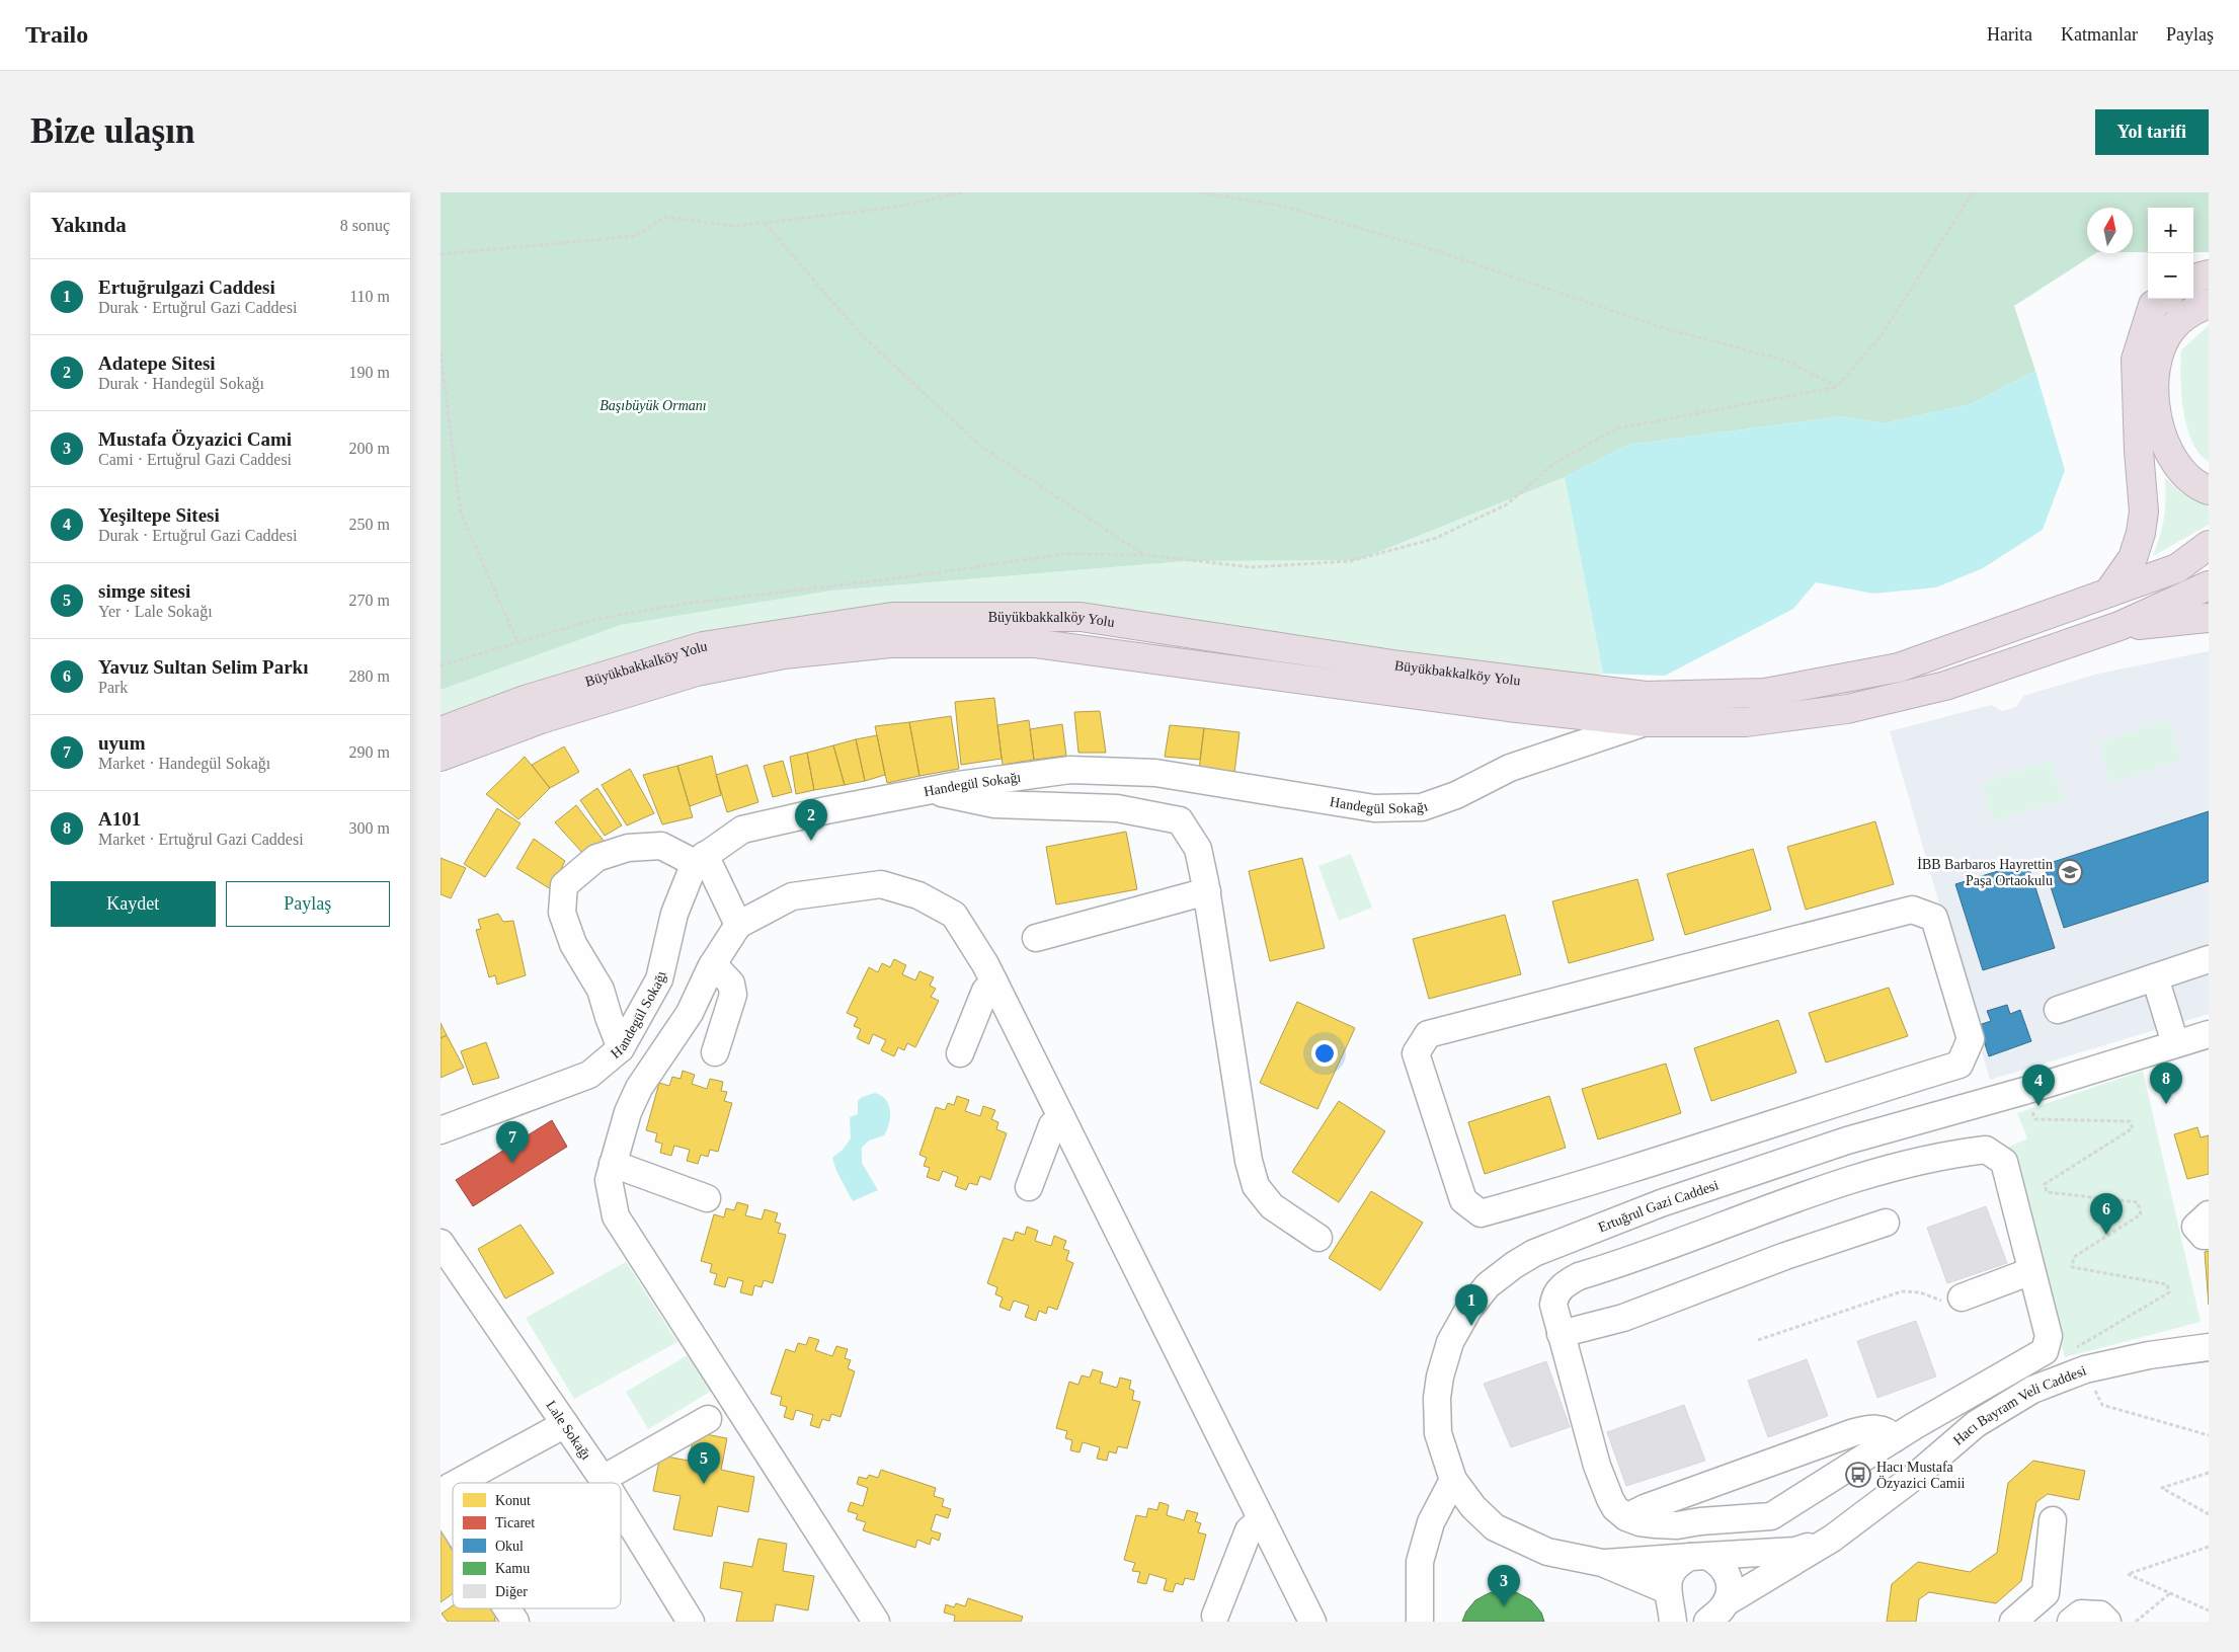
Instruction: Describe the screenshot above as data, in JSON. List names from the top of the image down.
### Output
{
  "streets": {
    "highway": ["Büyükbakkalköy Yolu"],
    "street": [
      "Handegül Sokağı",
      "Ertuğrul Gazi Caddesi",
      "Hacı Bayram Veli Caddesi",
      "Lale Sokağı"
    ]
  },
  "crossings": [
    ["Büyükbakkalköy Yolu", "Handegül Sokağı"],
    ["Ertuğrul Gazi Caddesi", "Hacı Bayram Veli Caddesi"]
  ],
  "parks": ["Başıbüyük Ormanı"],
  "places": {
    "school or university": ["İBB Barbaros Hayrettin Paşa Ortaokulu"],
    "bus stop": ["Hacı Mustafa Özyazici Camii"]
  },
  "legend": [
    "Konut",
    "Ticaret",
    "Okul",
    "Kamu",
    "Diğer"
  ],
  "north": "top",
  "page": {
    "header": "Trailo",
    "nav": ["Harita", "Katmanlar", "Paylaş"],
    "buttons": [
      "Yol tarifi",
      ["Kaydet", "Paylaş"]
    ],
    "title": "Bize ulaşın",
    "heading": ["Yakında", "8 sonuç"],
    "map_buttons": ["+", "−"],
    "list": [
      {
        "mark": "1",
        "name": "Ertuğrulgazi Caddesi",
        "note": "Durak · Ertuğrul Gazi Caddesi",
        "value": "110 m"
      },
      {
        "mark": "2",
        "name": "Adatepe Sitesi",
        "note": "Durak · Handegül Sokağı",
        "value": "190 m"
      },
      {
        "mark": "3",
        "name": "Mustafa Özyazici Cami",
        "note": "Cami · Ertuğrul Gazi Caddesi",
        "value": "200 m"
      },
      {
        "mark": "4",
        "name": "Yeşiltepe Sitesi",
        "note": "Durak · Ertuğrul Gazi Caddesi",
        "value": "250 m"
      },
      {
        "mark": "5",
        "name": "simge sitesi",
        "note": "Yer · Lale Sokağı",
        "value": "270 m"
      },
      {
        "mark": "6",
        "name": "Yavuz Sultan Selim Parkı",
        "note": "Park",
        "value": "280 m"
      },
      {
        "mark": "7",
        "name": "uyum",
        "note": "Market · Handegül Sokağı",
        "value": "290 m"
      },
      {
        "mark": "8",
        "name": "A101",
        "note": "Market · Ertuğrul Gazi Caddesi",
        "value": "300 m"
      }
    ],
    "pins": [
      "2",
      "8",
      "4",
      "7",
      "6",
      "1",
      "5",
      "3"
    ]
  }
}
